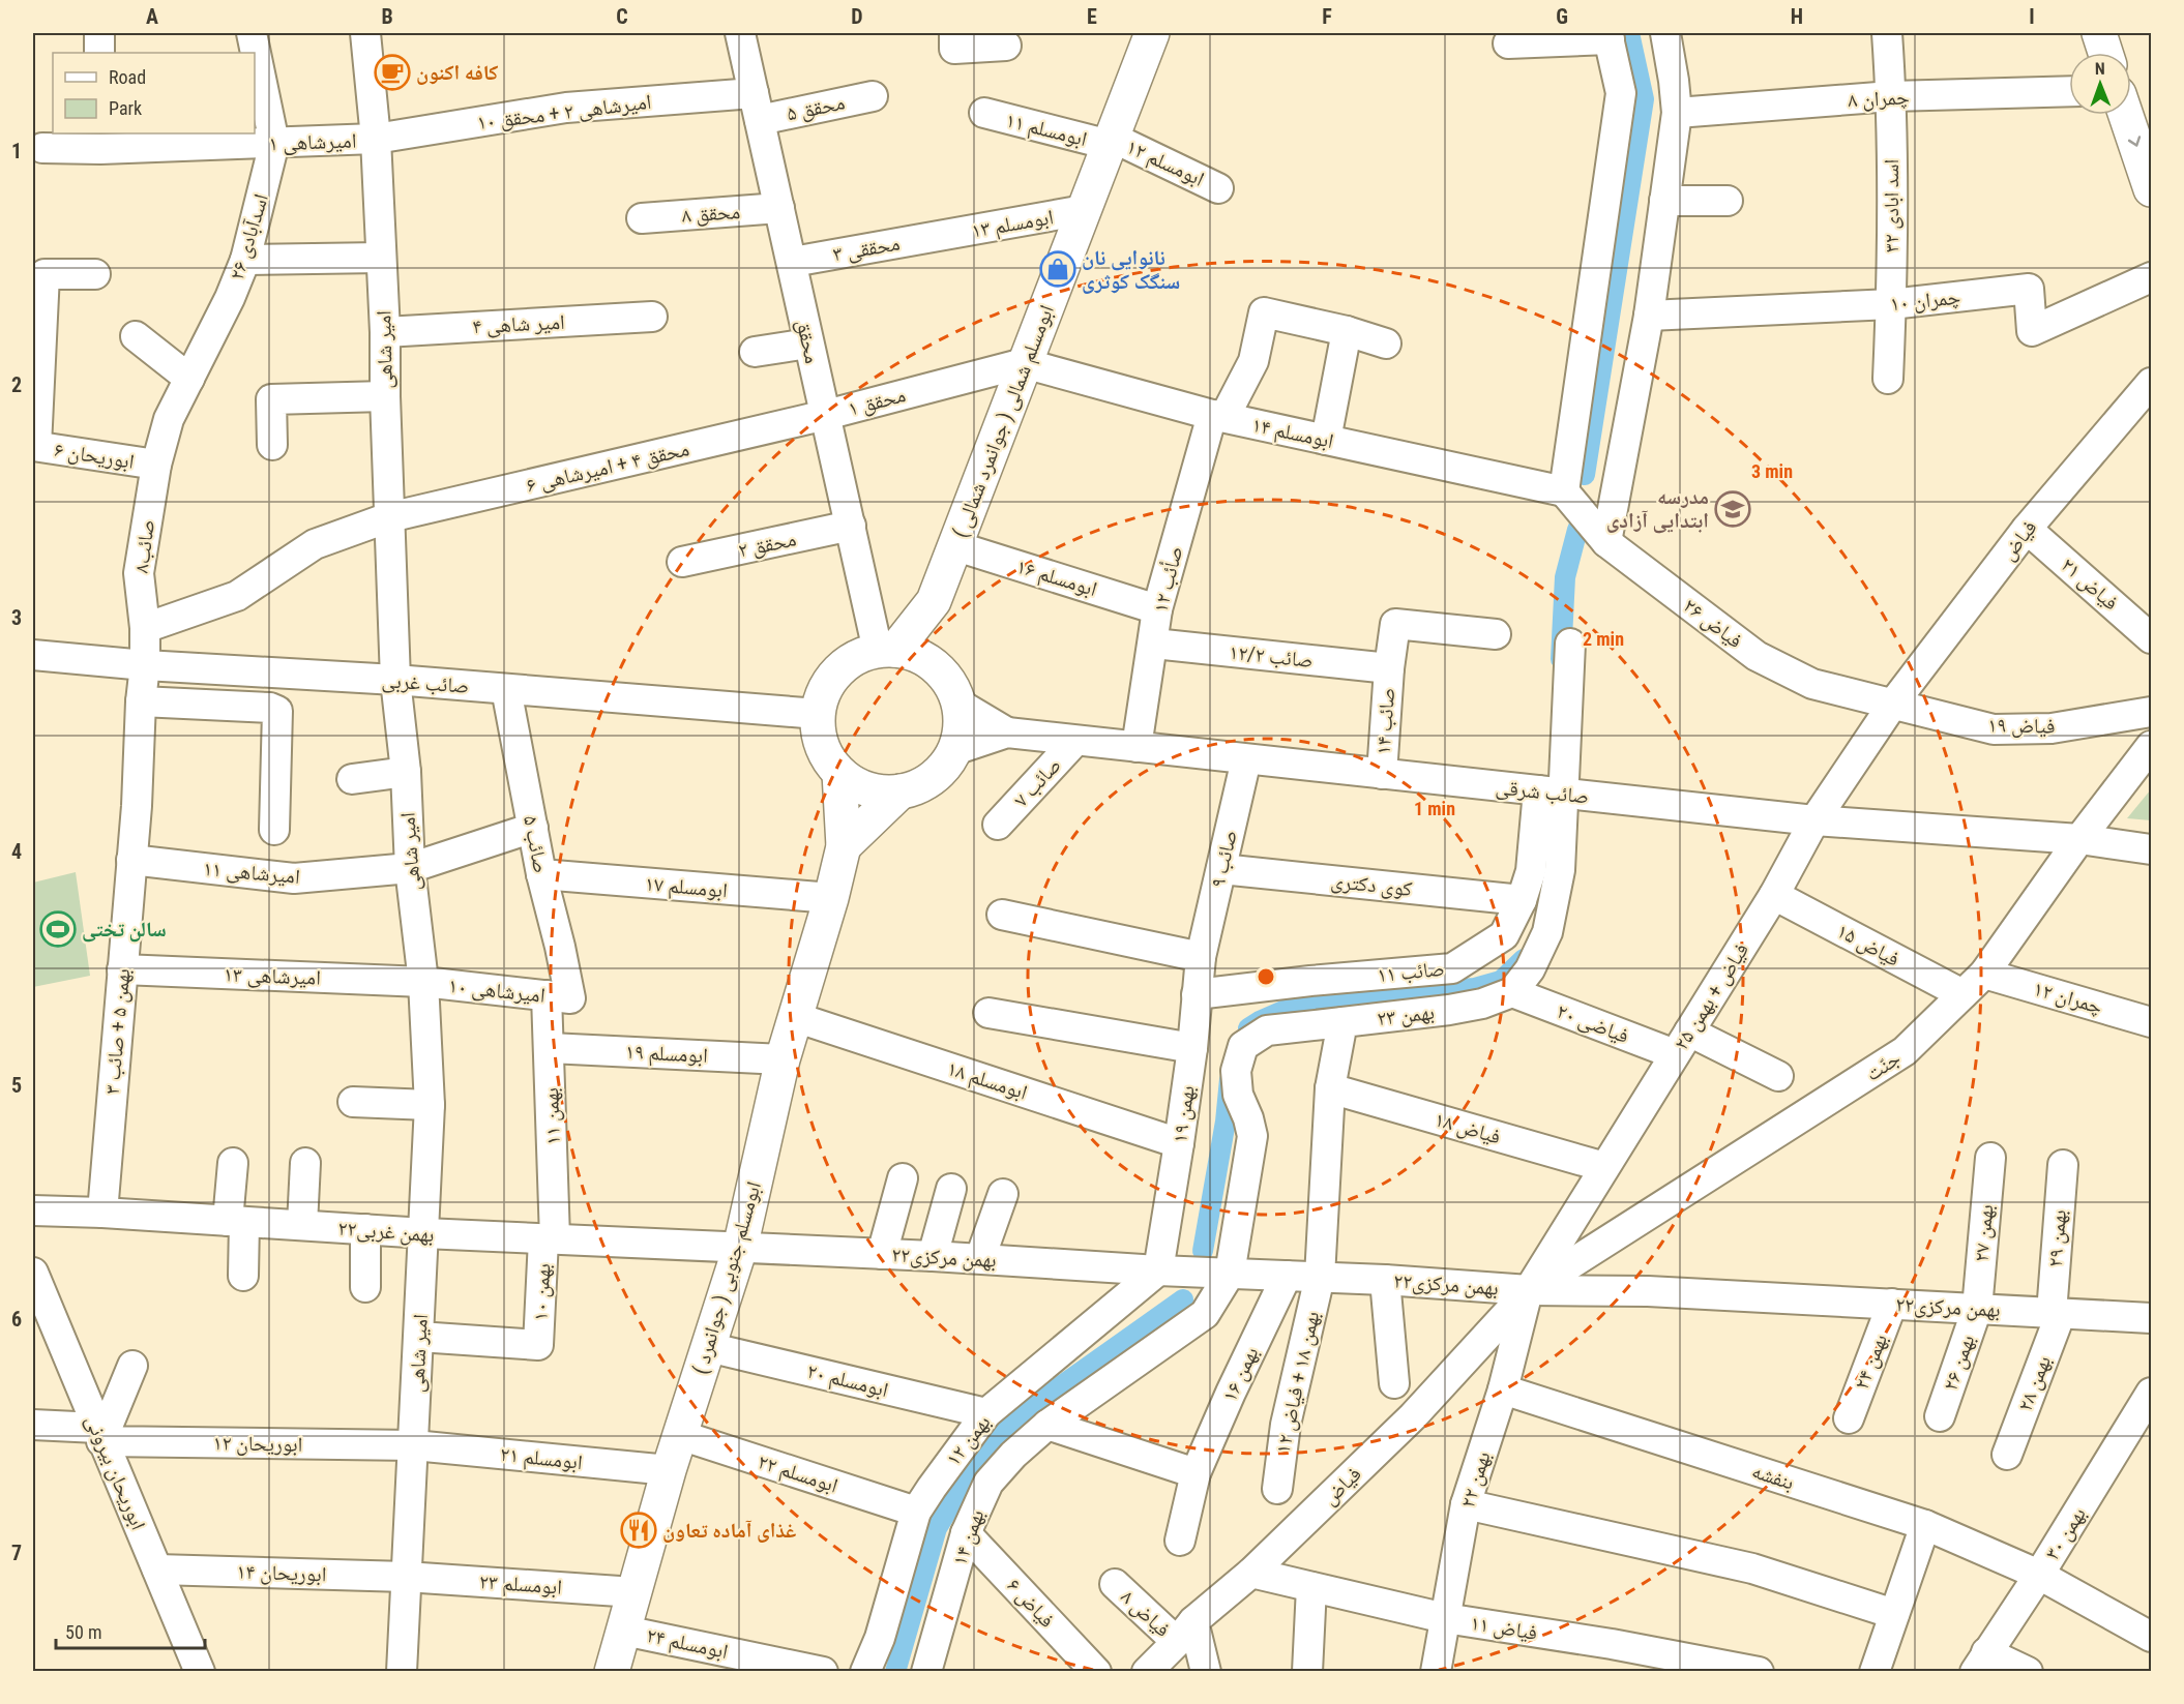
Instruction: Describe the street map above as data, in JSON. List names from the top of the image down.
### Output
{
  "streets": {
    "main road": ["ابومسلم شمالی ( جوانمرد شمالی )", "ابومسلم جنوبی ( جوانمرد )"],
    "street": [
      "چمران ۸",
      "محقق ۵",
      "امیرشاهی ۲ + محقق ۱۰",
      "ابومسلم ۱۱",
      "امیرشاهی ۱",
      "ابومسلم ۱۲",
      "اسد ابادی ۳۲",
      "محقق ۸",
      "ابومسلم ۱۳",
      "اسدآبادی ۲۶",
      "محققی ۳",
      "چمران ۱۰",
      "امیر شاهی ۴",
      "محقق",
      "امیر شاهی",
      "محقق ۱",
      "ابومسلم ۱۴",
      "ابوریحان ۶",
      "محقق ۴ + امیرشاهی ۶",
      "فیاض",
      "محقق ۲",
      "صائب۸",
      "ابومسلم ۱۶",
      "صأئب ۱۲",
      "فیاض ۲۱",
      "فیاض ۲۶",
      "صائب ۱۲/۲",
      "صائب غربی",
      "صائب ۱۴",
      "فیاض ۱۹",
      "صائب ۷",
      "صائب شرقی",
      "صائب ۵",
      "صائب ۹",
      "امیرشاهی ۱۱",
      "کوی دکتری",
      "ابومسلم ۱۷",
      "فیاض ۱۵",
      "صائب ۱۱",
      "امیرشاهی ۱۳",
      "امیرشاهی ۱۰",
      "فیاض + بهمن ۲۵",
      "چمران ۱۲",
      "بهمن ۲۳",
      "فیاضی ۲۰",
      "بهمن ۵ + صائب ۳",
      "ابومسلم ۱۹",
      "جنّت",
      "ابومسلم ۱۸",
      "بهمن ۱۹",
      "بهمن ۱۱",
      "فیاض ۱۸",
      "۲۲بهمن غربی",
      "بهمن ۲۷",
      "بهمن ۲۹",
      "۲۲بهمن مرکزی",
      "بهمن ۱۰",
      "بهمن ۲۴",
      "بهمن ۲۶",
      "بهمن ۱۶",
      "ابومسلم ۲۰",
      "بهمن ۱۸ + فیاض ۱۲",
      "بهمن ۲۸",
      "بهمن ۱۲",
      "ابوریحان ۱۲",
      "ابومسلم ۲۱",
      "ابوریحان بیرونی",
      "ابومسلم ۲۲",
      "بنفشه",
      "بهمن ۲۲",
      "بهمن ۳۰",
      "بهمن ۱۴",
      "ابوریحان ۱۴",
      "ابومسلم ۲۳",
      "فیاض ۶",
      "فیاض ۸",
      "فیاض ۱۱",
      "ابومسلم ۲۴"
    ]
  },
  "crossings": [
    ["چمران ۸", "اسد ابادی ۳۲"],
    ["محقق ۵", "امیرشاهی ۲ + محقق ۱۰"],
    ["محقق ۵", "محقق"],
    ["امیرشاهی ۲ + محقق ۱۰", "امیرشاهی ۱"],
    ["امیرشاهی ۲ + محقق ۱۰", "محقق"],
    ["امیرشاهی ۲ + محقق ۱۰", "امیر شاهی"],
    ["ابومسلم ۱۱", "ابومسلم ۱۲"],
    ["ابومسلم ۱۱", "ابومسلم شمالی ( جوانمرد شمالی )"],
    ["امیرشاهی ۱", "اسدآبادی ۲۶"],
    ["امیرشاهی ۱", "امیر شاهی"],
    ["ابومسلم ۱۲", "ابومسلم شمالی ( جوانمرد شمالی )"],
    ["اسد ابادی ۳۲", "چمران ۱۰"],
    ["محقق ۸", "محقق"],
    ["ابومسلم ۱۳", "محققی ۳"],
    ["ابومسلم ۱۳", "ابومسلم شمالی ( جوانمرد شمالی )"],
    ["اسدآبادی ۲۶", "ابوریحان ۶"],
    ["اسدآبادی ۲۶", "صائب۸"],
    ["محققی ۳", "محقق"],
    ["امیر شاهی ۴", "امیر شاهی"],
    ["محقق", "محقق ۱"],
    ["محقق", "محقق ۴ + امیرشاهی ۶"],
    ["محقق", "محقق ۲"],
    ["محقق", "صائب غربی"],
    ["محقق", "ابومسلم جنوبی ( جوانمرد )"],
    ["امیر شاهی", "محقق ۴ + امیرشاهی ۶"],
    ["امیر شاهی", "صائب غربی"],
    ["امیر شاهی", "امیرشاهی ۱۱"],
    ["امیر شاهی", "امیرشاهی ۱۳"],
    ["امیر شاهی", "امیرشاهی ۱۰"],
    ["امیر شاهی", "۲۲بهمن غربی"],
    ["امیر شاهی", "بهمن ۱۰"],
    ["امیر شاهی", "ابوریحان ۱۲"],
    ["امیر شاهی", "ابومسلم ۲۱"],
    ["امیر شاهی", "ابوریحان ۱۴"],
    ["امیر شاهی", "ابومسلم ۲۳"],
    ["محقق ۱", "ابومسلم شمالی ( جوانمرد شمالی )"],
    ["محقق ۱", "ابومسلم ۱۴"],
    ["محقق ۱", "محقق ۴ + امیرشاهی ۶"],
    ["ابومسلم شمالی ( جوانمرد شمالی )", "ابومسلم ۱۴"],
    ["ابومسلم شمالی ( جوانمرد شمالی )", "ابومسلم ۱۶"],
    ["ابومسلم ۱۴", "صأئب ۱۲"],
    ["ابومسلم ۱۴", "فیاض ۲۶"],
    ["ابوریحان ۶", "صائب۸"],
    ["محقق ۴ + امیرشاهی ۶", "صائب۸"],
    ["فیاض", "فیاض ۲۱"],
    ["فیاض", "فیاض ۲۶"],
    ["فیاض", "فیاض ۱۹"],
    ["فیاض", "فیاض + بهمن ۲۵"],
    ["فیاض", "جنّت"],
    ["فیاض", "۲۲بهمن مرکزی"],
    ["فیاض", "بهمن ۲۲"],
    ["فیاض", "فیاض ۸"],
    ["فیاض", "فیاض ۱۱"],
    ["صائب۸", "صائب غربی"],
    ["صائب۸", "بهمن ۵ + صائب ۳"],
    ["ابومسلم ۱۶", "صأئب ۱۲"],
    ["صأئب ۱۲", "صائب ۱۲/۲"],
    ["صأئب ۱۲", "صائب شرقی"],
    ["فیاض ۲۶", "فیاض ۱۹"],
    ["فیاض ۲۶", "فیاض + بهمن ۲۵"],
    ["صائب ۱۲/۲", "صائب ۱۴"],
    ["صائب غربی", "صائب ۵"],
    ["صائب غربی", "بهمن ۵ + صائب ۳"],
    ["صائب غربی", "ابومسلم جنوبی ( جوانمرد )"],
    ["صائب ۱۴", "صائب شرقی"],
    ["فیاض ۱۹", "فیاض + بهمن ۲۵"],
    ["صائب ۷", "صائب شرقی"],
    ["صائب شرقی", "صائب ۹"],
    ["صائب شرقی", "صائب ۱۱"],
    ["صائب شرقی", "فیاض + بهمن ۲۵"],
    ["صائب شرقی", "جنّت"],
    ["صائب ۵", "امیرشاهی ۱۱"],
    ["صائب ۵", "ابومسلم ۱۷"],
    ["صائب ۵", "امیرشاهی ۱۰"],
    ["صائب ۵", "بهمن ۱۱"],
    ["صائب ۹", "کوی دکتری"],
    ["صائب ۹", "بهمن ۱۹"],
    ["امیرشاهی ۱۱", "بهمن ۵ + صائب ۳"],
    ["کوی دکتری", "صائب ۱۱"],
    ["ابومسلم ۱۷", "ابومسلم جنوبی ( جوانمرد )"],
    ["فیاض ۱۵", "فیاض + بهمن ۲۵"],
    ["فیاض ۱۵", "جنّت"],
    ["صائب ۱۱", "بهمن ۱۹"],
    ["امیرشاهی ۱۳", "امیرشاهی ۱۰"],
    ["امیرشاهی ۱۳", "بهمن ۵ + صائب ۳"],
    ["امیرشاهی ۱۰", "بهمن ۱۱"],
    ["فیاض + بهمن ۲۵", "فیاضی ۲۰"],
    ["فیاض + بهمن ۲۵", "جنّت"],
    ["فیاض + بهمن ۲۵", "فیاض ۱۸"],
    ["فیاض + بهمن ۲۵", "۲۲بهمن مرکزی"],
    ["فیاض + بهمن ۲۵", "بهمن ۲۲"],
    ["چمران ۱۲", "جنّت"],
    ["بهمن ۲۳", "فیاضی ۲۰"],
    ["بهمن ۲۳", "۲۲بهمن مرکزی"],
    ["بهمن ۲۳", "بهمن ۱۴"],
    ["بهمن ۵ + صائب ۳", "۲۲بهمن غربی"],
    ["ابومسلم ۱۹", "بهمن ۱۱"],
    ["ابومسلم ۱۹", "ابومسلم جنوبی ( جوانمرد )"],
    ["جنّت", "۲۲بهمن مرکزی"],
    ["جنّت", "بهمن ۲۲"],
    ["ابومسلم ۱۸", "بهمن ۱۹"],
    ["ابومسلم ۱۸", "ابومسلم جنوبی ( جوانمرد )"],
    ["بهمن ۱۹", "۲۲بهمن مرکزی"],
    ["بهمن ۱۹", "بهمن ۱۲"],
    ["بهمن ۱۱", "۲۲بهمن غربی"],
    ["بهمن ۱۱", "بهمن ۱۰"],
    ["۲۲بهمن غربی", "۲۲بهمن مرکزی"],
    ["۲۲بهمن غربی", "ابومسلم جنوبی ( جوانمرد )"],
    ["۲۲بهمن غربی", "بهمن ۱۰"],
    ["بهمن ۲۷", "۲۲بهمن مرکزی"],
    ["بهمن ۲۷", "بهمن ۲۶"],
    ["بهمن ۲۹", "۲۲بهمن مرکزی"],
    ["بهمن ۲۹", "بهمن ۲۸"],
    ["۲۲بهمن مرکزی", "ابومسلم جنوبی ( جوانمرد )"],
    ["۲۲بهمن مرکزی", "بهمن ۲۴"],
    ["۲۲بهمن مرکزی", "بهمن ۲۶"],
    ["۲۲بهمن مرکزی", "بهمن ۱۶"],
    ["۲۲بهمن مرکزی", "بهمن ۱۸ + فیاض ۱۲"],
    ["۲۲بهمن مرکزی", "بهمن ۲۸"],
    ["۲۲بهمن مرکزی", "بهمن ۱۲"],
    ["۲۲بهمن مرکزی", "بهمن ۲۲"],
    ["۲۲بهمن مرکزی", "بهمن ۱۴"],
    ["ابومسلم جنوبی ( جوانمرد )", "ابومسلم ۲۰"],
    ["ابومسلم جنوبی ( جوانمرد )", "ابومسلم ۲۱"],
    ["ابومسلم جنوبی ( جوانمرد )", "ابومسلم ۲۲"],
    ["ابومسلم جنوبی ( جوانمرد )", "ابومسلم ۲۳"],
    ["ابومسلم جنوبی ( جوانمرد )", "ابومسلم ۲۴"],
    ["ابومسلم ۲۰", "بهمن ۱۲"],
    ["بهمن ۱۲", "ابومسلم ۲۲"],
    ["ابوریحان ۱۲", "ابومسلم ۲۱"],
    ["ابوریحان ۱۲", "ابوریحان بیرونی"],
    ["ابوریحان بیرونی", "ابوریحان ۱۴"],
    ["بنفشه", "بهمن ۲۲"],
    ["بنفشه", "بهمن ۳۰"],
    ["بهمن ۲۲", "فیاض ۱۱"],
    ["بهمن ۱۴", "فیاض ۶"],
    ["ابوریحان ۱۴", "ابومسلم ۲۳"]
  ],
  "places": {
    "cafe": ["کافه اکنون"],
    "shop": ["نانوایی نان سنگک کوثری"],
    "school or university": ["مدرسه ابتدایی آزادی"],
    "sports": ["سالن تختی"],
    "restaurant": ["غذای آماده تعاون"]
  },
  "legend": ["Road", "Park"],
  "scale_bar": "50 m",
  "north": "top",
  "grid": {
    "columns": [
      "A",
      "B",
      "C",
      "D",
      "E",
      "F",
      "G",
      "H",
      "I"
    ],
    "rows": [
      "1",
      "2",
      "3",
      "4",
      "5",
      "6",
      "7"
    ]
  },
  "rings": ["3 min", "2 min", "1 min"]
}
